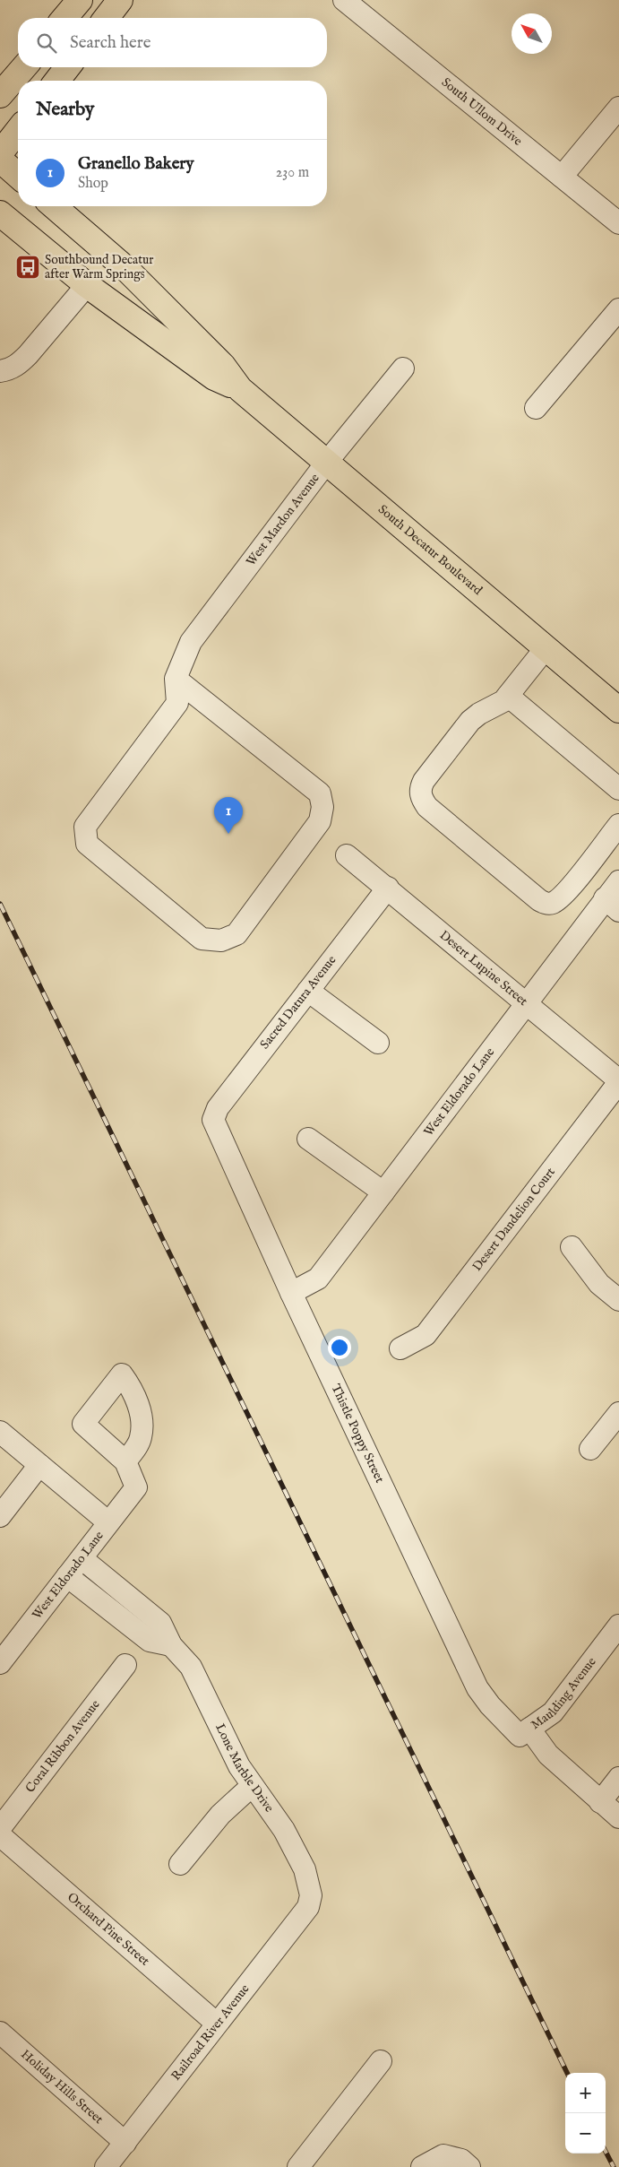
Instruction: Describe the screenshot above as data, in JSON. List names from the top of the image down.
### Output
{
  "streets": {
    "main road": ["South Decatur Boulevard"],
    "street": [
      "South Ullom Drive",
      "West Mardon Avenue",
      "Desert Lupine Street",
      "Sacred Datura Avenue",
      "West Eldorado Lane",
      "Desert Dandelion Court",
      "Thistle Poppy Street",
      "Maulding Avenue",
      "Coral Ribbon Avenue",
      "Lone Marble Drive",
      "Orchard Pine Street",
      "Railroad River Avenue",
      "Holiday Hills Street"
    ]
  },
  "crossings": [
    ["West Mardon Avenue", "South Decatur Boulevard"],
    ["Desert Lupine Street", "Sacred Datura Avenue"],
    ["Desert Lupine Street", "West Eldorado Lane"],
    ["Desert Lupine Street", "Desert Dandelion Court"],
    ["Sacred Datura Avenue", "Thistle Poppy Street"],
    ["West Eldorado Lane", "Thistle Poppy Street"],
    ["West Eldorado Lane", "Lone Marble Drive"],
    ["Thistle Poppy Street", "Maulding Avenue"],
    ["Lone Marble Drive", "Railroad River Avenue"],
    ["Orchard Pine Street", "Railroad River Avenue"],
    ["Railroad River Avenue", "Holiday Hills Street"]
  ],
  "places": {
    "bus stop": ["Southbound Decatur after Warm Springs"]
  },
  "north": "top left",
  "page": {
    "search": "Search here",
    "heading": "Nearby",
    "list": [
      {
        "mark": "1",
        "name": "Granello Bakery",
        "note": "Shop",
        "value": "230 m"
      }
    ],
    "pins": "1",
    "map_buttons": ["+", "−"]
  }
}
